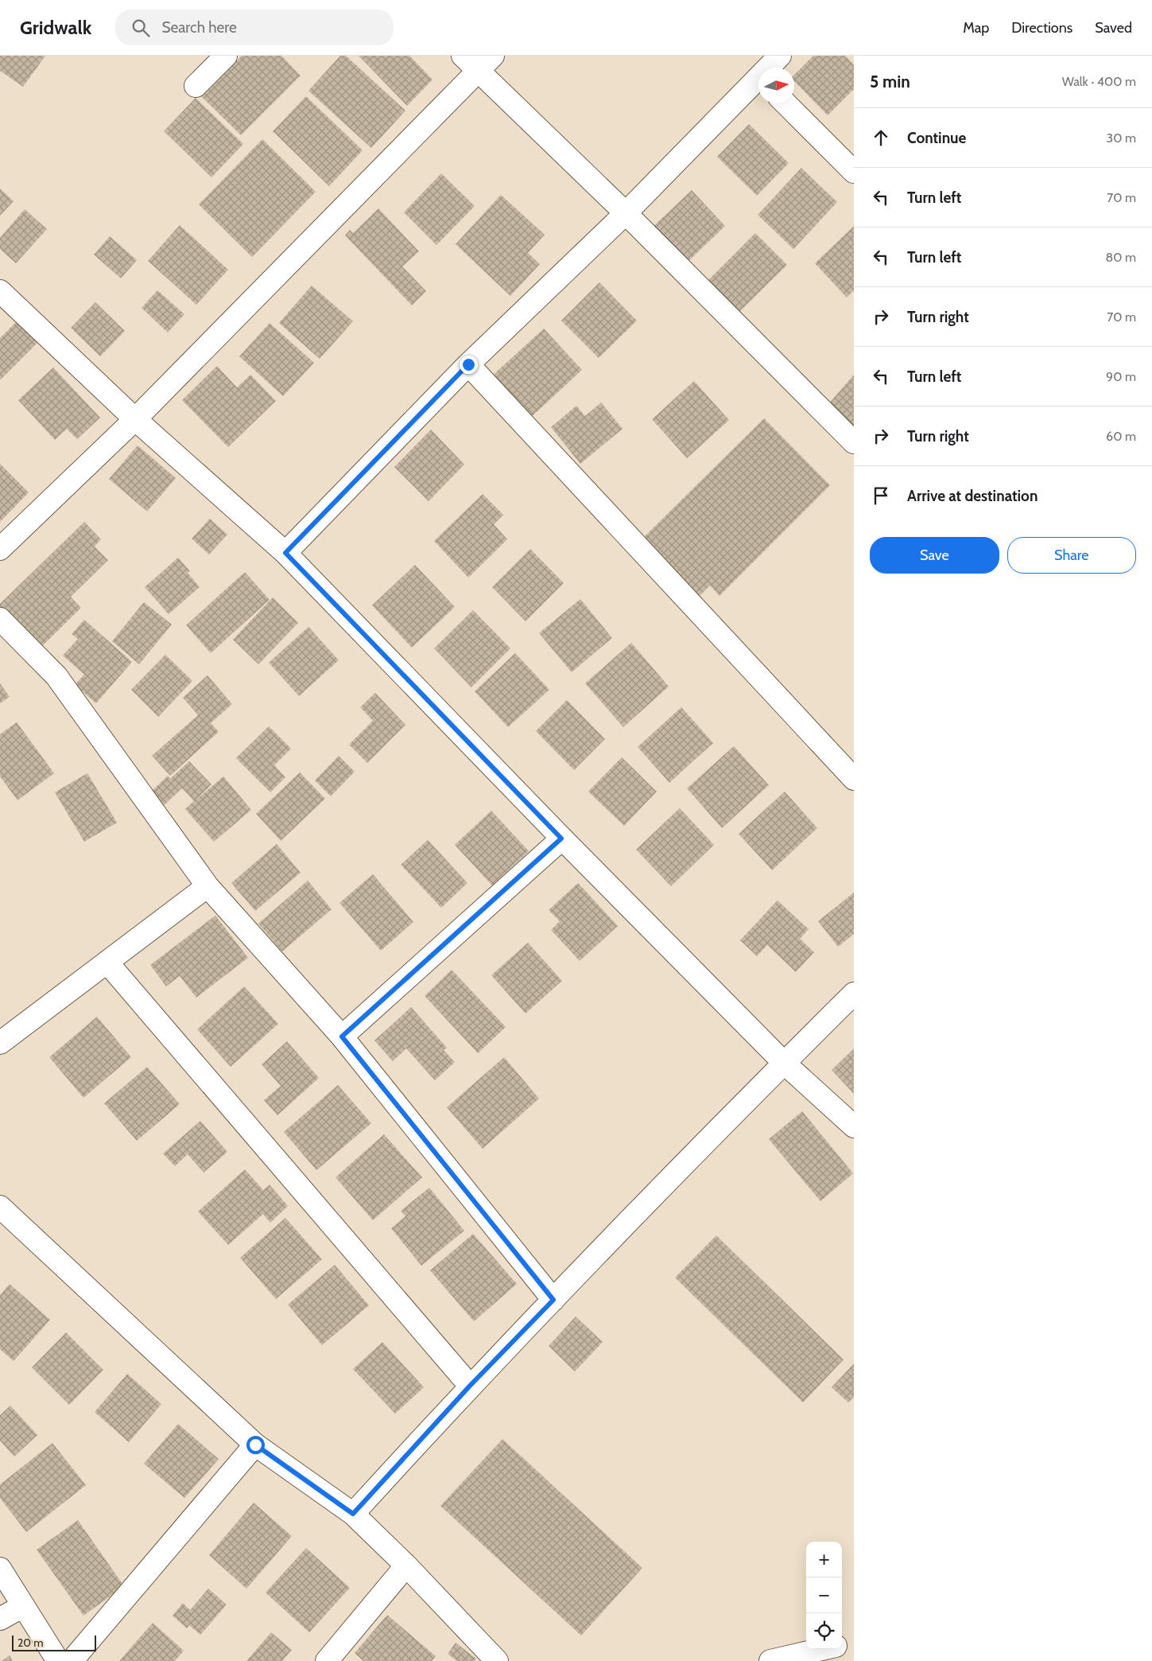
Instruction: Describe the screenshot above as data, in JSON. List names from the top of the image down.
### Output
{
  "scale_bar": "20 m",
  "north": "right",
  "page": {
    "header": "Gridwalk",
    "search": "Search here",
    "nav": ["Map", "Directions", "Saved"],
    "heading": ["5 min", "Walk · 400 m"],
    "list": [
      ["Continue", "30 m"],
      ["Turn left", "70 m"],
      ["Turn left", "80 m"],
      ["Turn right", "70 m"],
      ["Turn left", "90 m"],
      ["Turn right", "60 m"],
      "Arrive at destination"
    ],
    "buttons": ["Save", "Share"],
    "map_buttons": ["+", "−"],
    "scale": "20 m"
  }
}
